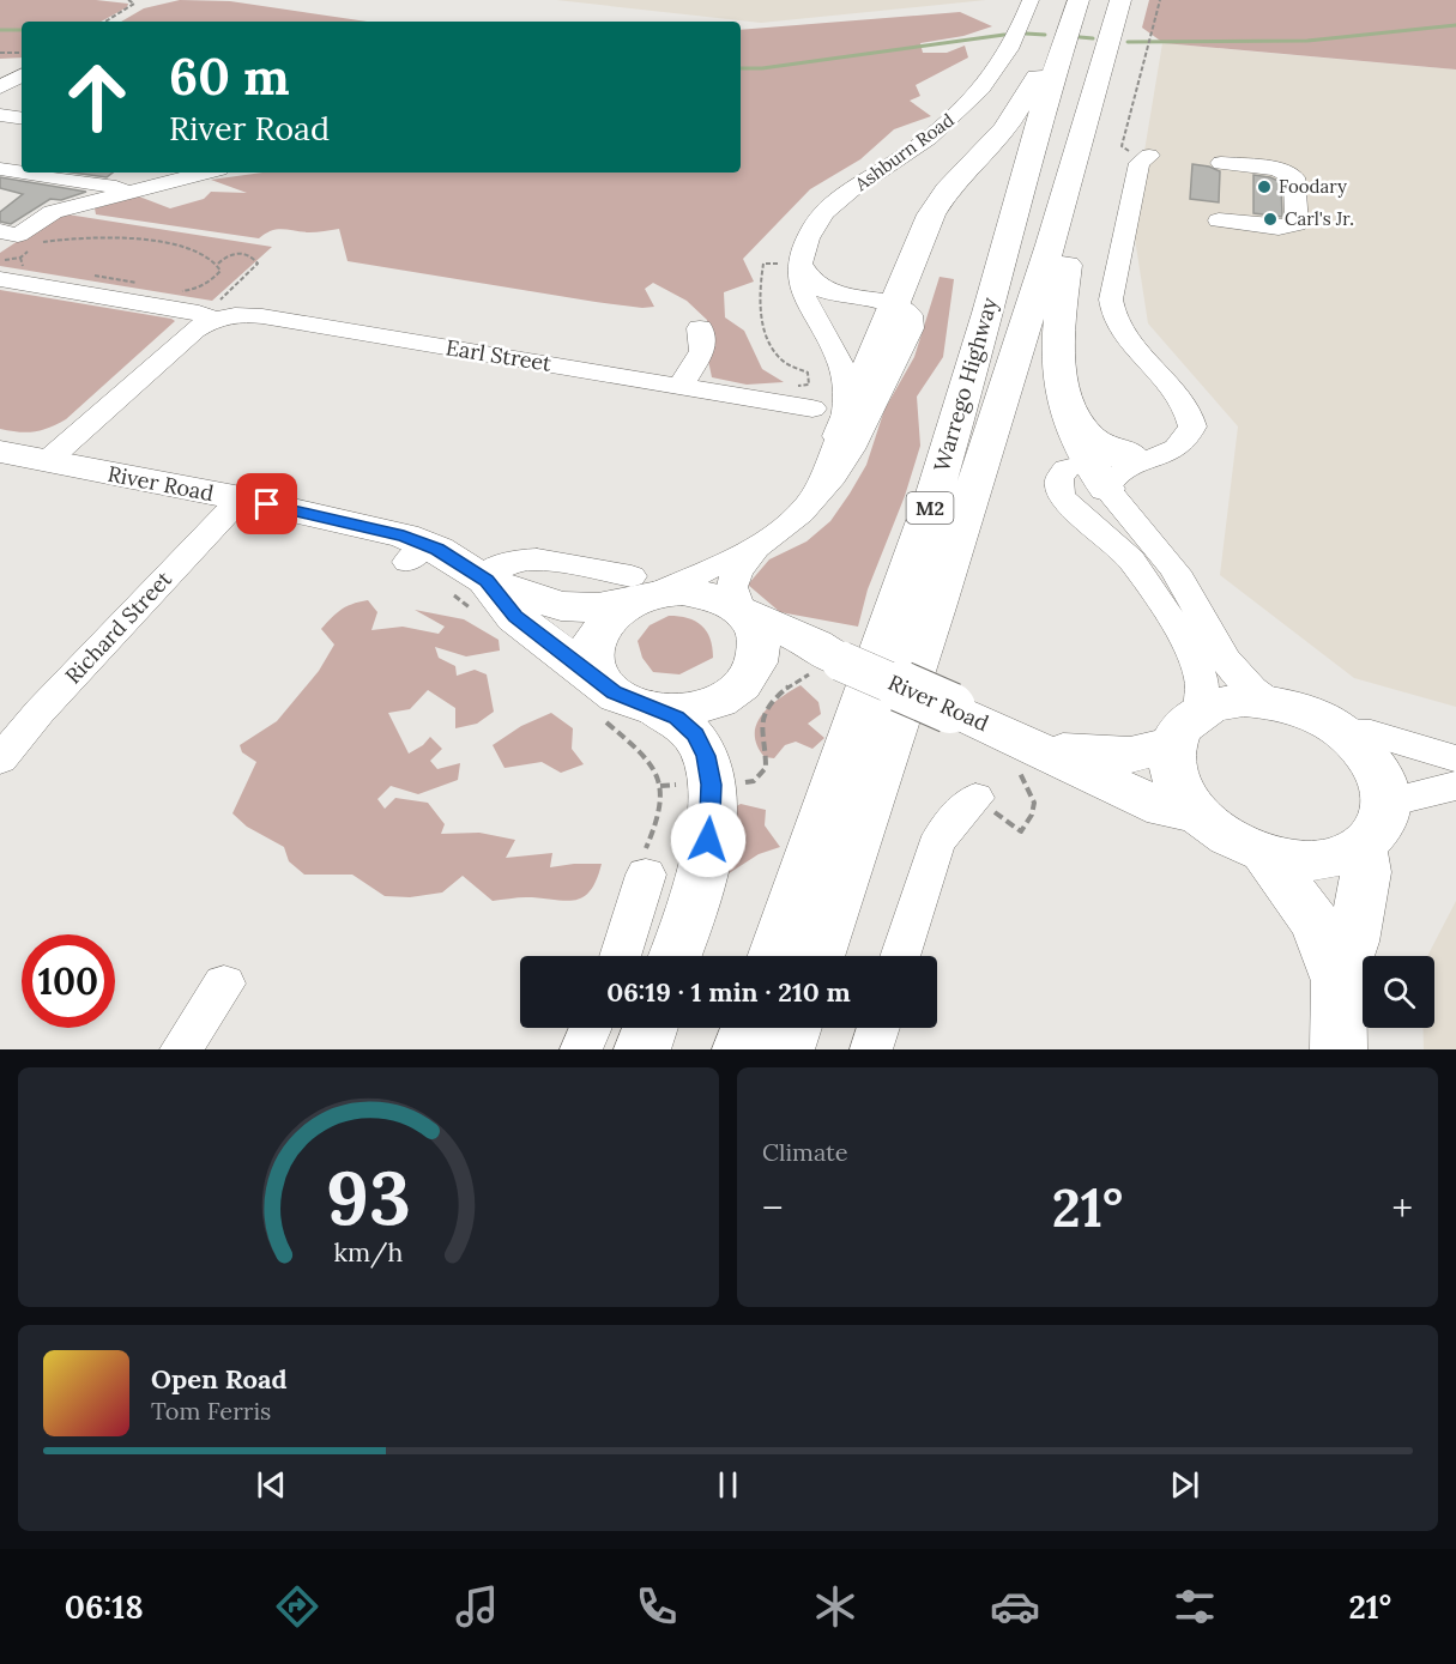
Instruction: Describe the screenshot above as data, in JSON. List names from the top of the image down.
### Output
{
  "streets": {
    "main road": ["Warrego Highway", "River Road", "M2"],
    "street": ["Ashburn Road", "Earl Street", "Richard Street"]
  },
  "crossings": [
    ["Ashburn Road", "River Road"],
    ["Earl Street", "River Road"],
    ["River Road", "Richard Street"]
  ],
  "places": ["Foodary", "Carl's Jr."],
  "page": {
    "turn": ["60 m", "River Road"],
    "limit": "100",
    "trip": "06:19 · 1 min · 210 m",
    "tile": "Climate",
    "heat": ["−", "21°", "+"],
    "song": ["Open Road", "Tom Ferris"],
    "tabs": ["06:18", "21°"],
    "gauge": ["93", "km/h"]
  }
}
